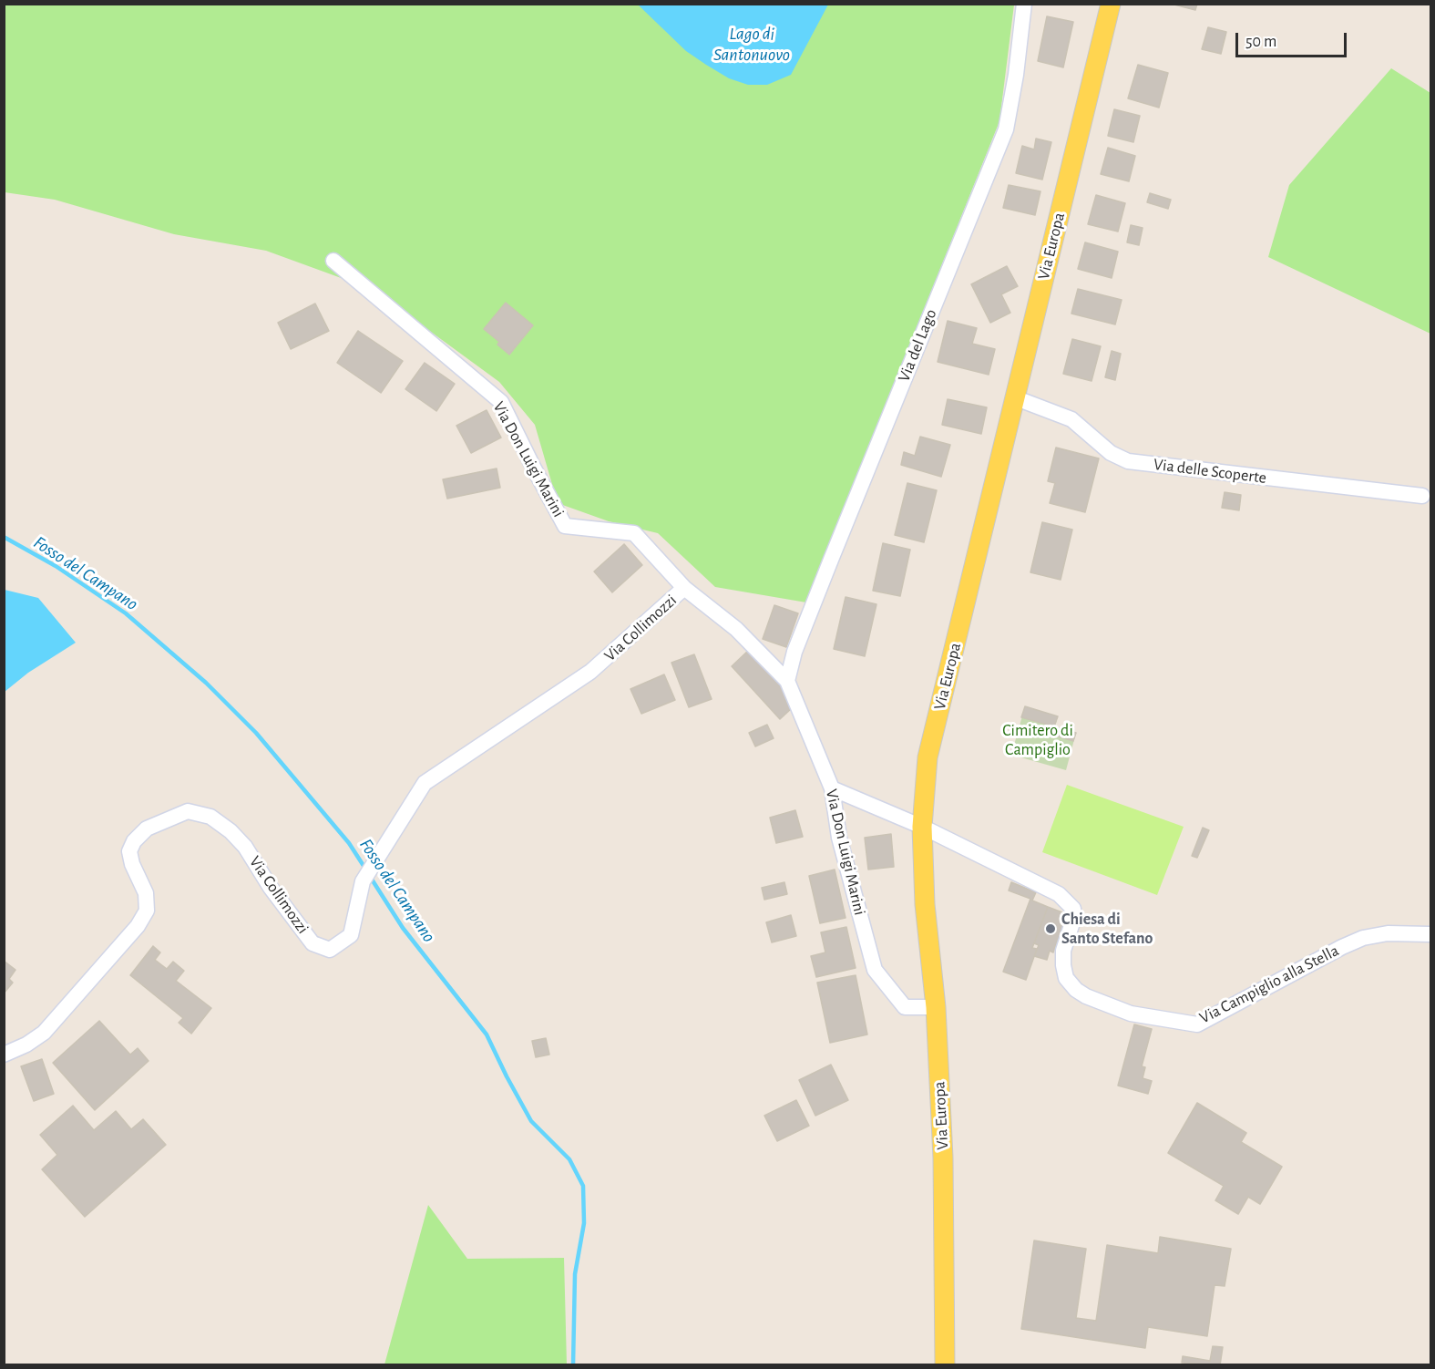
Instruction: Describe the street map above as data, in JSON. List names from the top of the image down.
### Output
{
  "streets": {
    "main road": ["Via Europa"],
    "street": [
      "Via del Lago",
      "Via Don Luigi Marini",
      "Via delle Scoperte",
      "Via Collimozzi",
      "Via Campiglio alla Stella"
    ]
  },
  "crossings": [
    ["Via Europa", "Via Don Luigi Marini"],
    ["Via Europa", "Via delle Scoperte"],
    ["Via Europa", "Via Campiglio alla Stella"],
    ["Via del Lago", "Via Don Luigi Marini"],
    ["Via Don Luigi Marini", "Via Collimozzi"]
  ],
  "water": ["Lago di Santonuovo", "Fosso del Campano"],
  "parks": ["Cimitero di Campiglio"],
  "places": ["Chiesa di Santo Stefano"],
  "scale_bar": "50 m"
}
